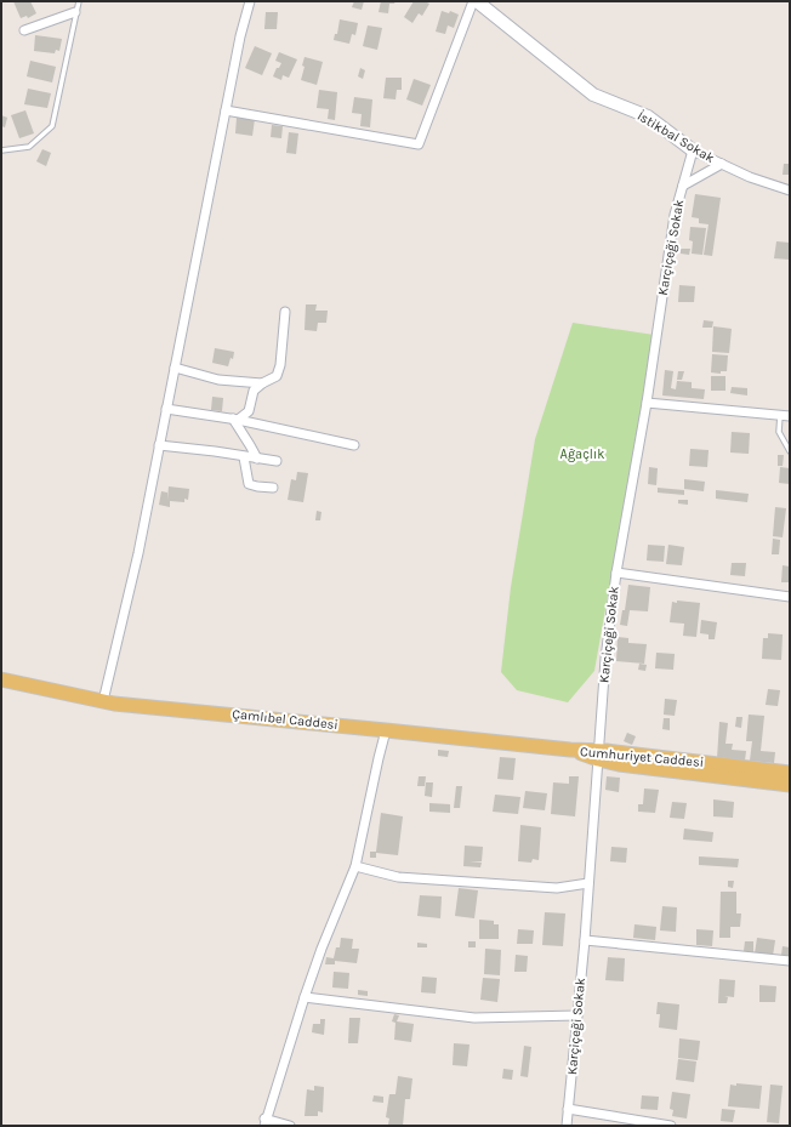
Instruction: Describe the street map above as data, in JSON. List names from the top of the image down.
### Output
{
  "streets": {
    "main road": ["Çamlıbel Caddesi", "Cumhuriyet Caddesi"],
    "street": ["İstikbal Sokak", "Karçiçeği Sokak"]
  },
  "crossings": [
    ["İstikbal Sokak", "Karçiçeği Sokak"],
    ["Karçiçeği Sokak", "Cumhuriyet Caddesi"],
    ["Çamlıbel Caddesi", "Cumhuriyet Caddesi"]
  ],
  "parks": ["Ağaçlık"]
}
